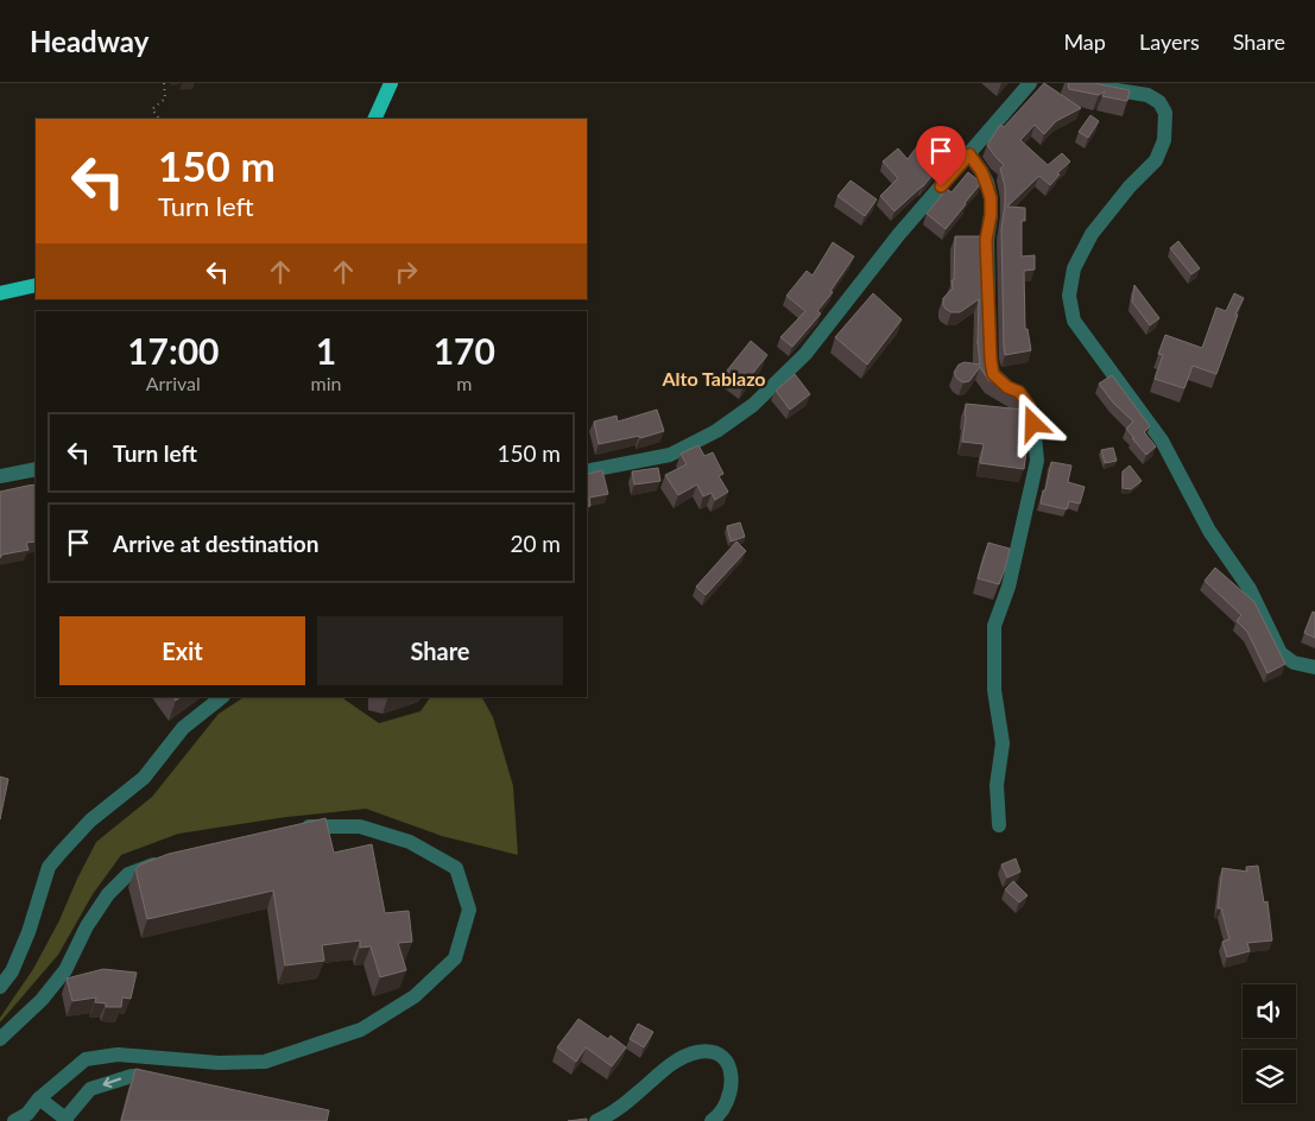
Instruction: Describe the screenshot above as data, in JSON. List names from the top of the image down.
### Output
{
  "districts": ["Alto Tablazo"],
  "page": {
    "header": "Headway",
    "nav": ["Map", "Layers", "Share"],
    "turn": ["150 m", "Turn left"],
    "eta": [
      "17:00",
      "Arrival",
      "1",
      "min",
      "170",
      "m"
    ],
    "list": [
      {
        "name": "Turn left",
        "value": "150 m"
      },
      {
        "name": "Arrive at destination",
        "value": "20 m"
      }
    ],
    "buttons": ["Exit", "Share"]
  }
}
